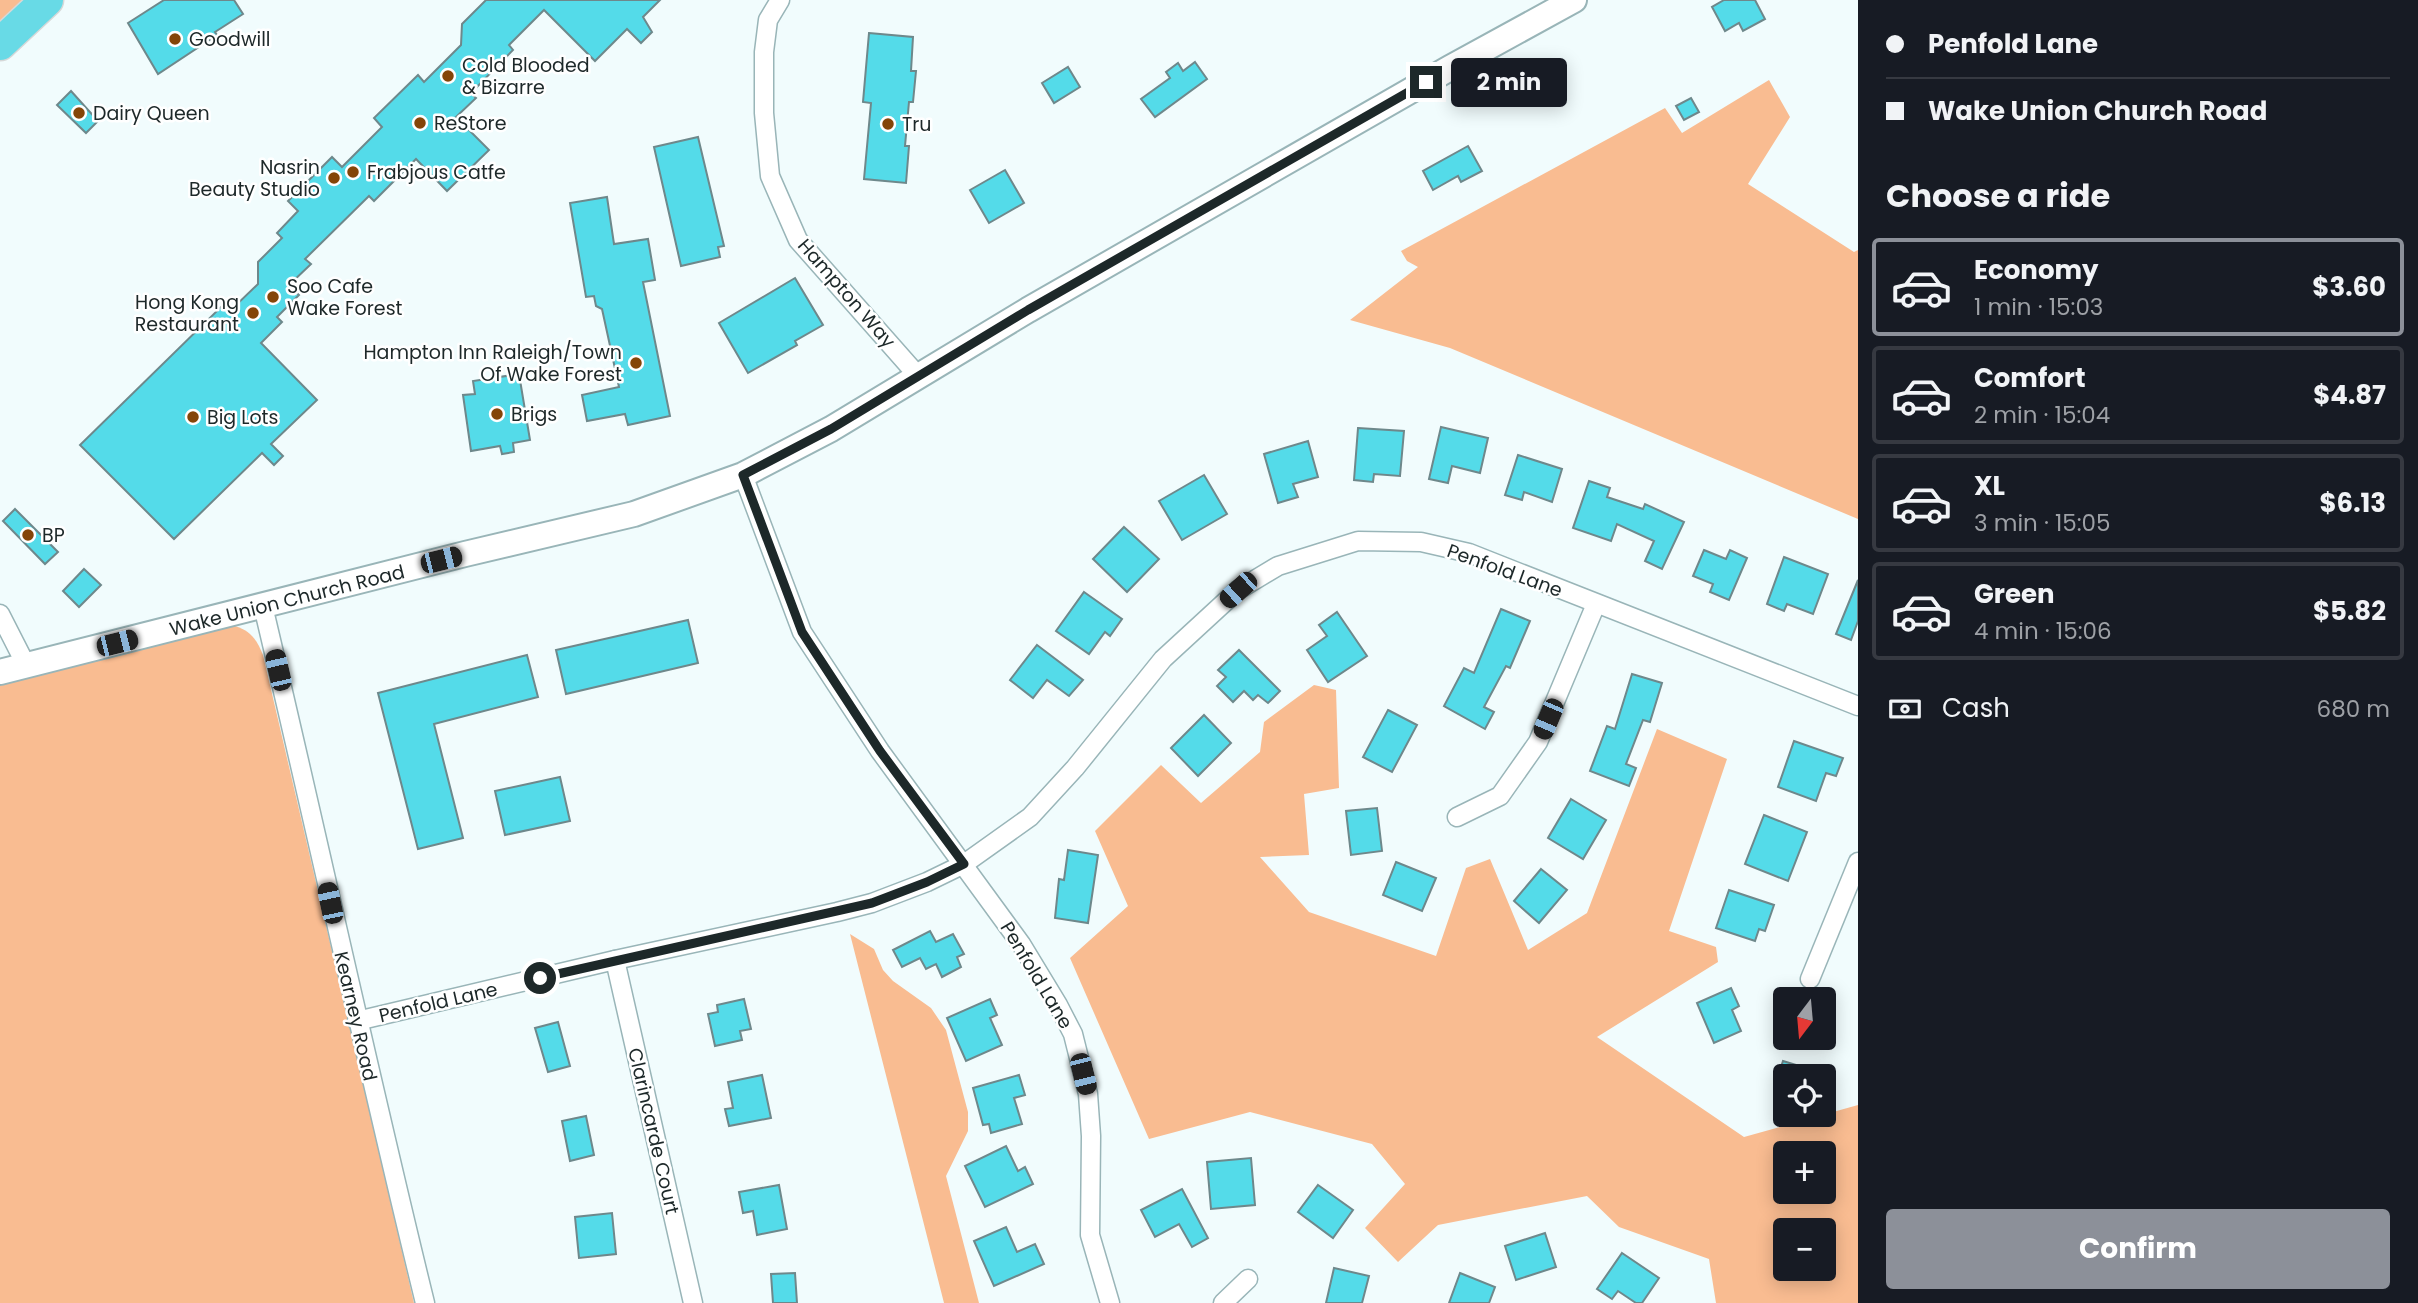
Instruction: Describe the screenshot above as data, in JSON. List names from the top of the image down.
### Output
{
  "streets": {
    "street": [
      "Hampton Way",
      "Penfold Lane",
      "Wake Union Church Road",
      "Kearney Road",
      "Clarincarde Court"
    ]
  },
  "crossings": [
    ["Hampton Way", "Wake Union Church Road"],
    ["Penfold Lane", "Kearney Road"],
    ["Penfold Lane", "Clarincarde Court"],
    ["Wake Union Church Road", "Kearney Road"]
  ],
  "places": [
    "Goodwill",
    "Cold Blooded & Bizarre",
    "Dairy Queen",
    "ReStore",
    "Tru",
    "Frabjous Catfe",
    "Nasrin Beauty Studio",
    "Soo Cafe Wake Forest",
    "Hong Kong Restaurant",
    "Hampton Inn Raleigh/Town Of Wake Forest",
    "Brigs",
    "Big Lots",
    "BP"
  ],
  "north": "bottom",
  "page": {
    "banner": ["Penfold Lane", "Wake Union Church Road"],
    "bubble": "2 min",
    "heading": "Choose a ride",
    "list": [
      {
        "name": "Economy",
        "note": "1 min · 15:03",
        "value": "$3.60"
      },
      {
        "name": "Comfort",
        "note": "2 min · 15:04",
        "value": "$4.87"
      },
      {
        "name": "XL",
        "note": "3 min · 15:05",
        "value": "$6.13"
      },
      {
        "name": "Green",
        "note": "4 min · 15:06",
        "value": "$5.82"
      }
    ],
    "pay": ["Cash", "680 m"],
    "map_buttons": ["+", "−"],
    "buttons": "Confirm"
  }
}
